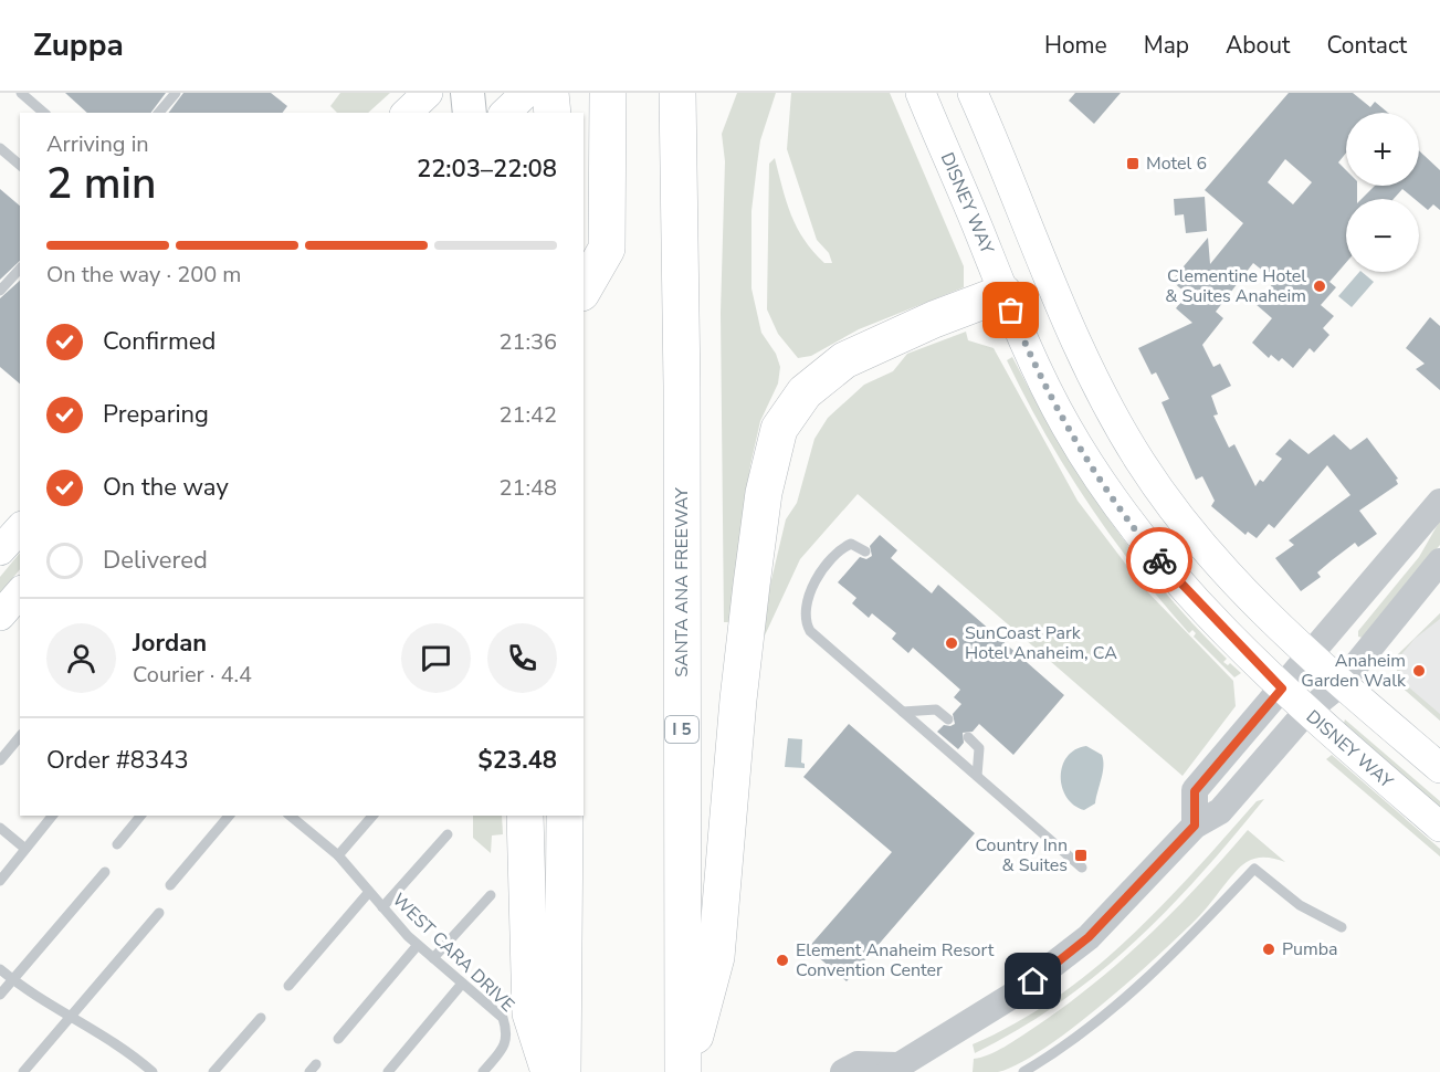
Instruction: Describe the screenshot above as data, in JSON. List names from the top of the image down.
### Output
{
  "streets": {
    "highway": ["SANTA ANA FREEWAY", "I 5"],
    "main road": ["DISNEY WAY"],
    "lane": ["WEST CARA DRIVE"]
  },
  "places": {
    "transit": ["Motel 6", "Country Inn & Suites"],
    "other": [
      "Clementine Hotel & Suites Anaheim",
      "SunCoast Park Hotel Anaheim, CA",
      "Anaheim Garden Walk",
      "Pumba",
      "Element Anaheim Resort Convention Center"
    ]
  },
  "page": {
    "header": "Zuppa",
    "nav": [
      "Home",
      "Map",
      "About",
      "Contact"
    ],
    "map_buttons": ["+", "−"],
    "heading": ["2 min", "Arriving in", "22:03–22:08"],
    "panel": [
      "Jordan",
      "Courier · 4.4",
      "Order #8343",
      "$23.48"
    ],
    "bar": "On the way · 200 m",
    "list": [
      ["Confirmed", "21:36"],
      ["Preparing", "21:42"],
      ["On the way", "21:48"],
      "Delivered"
    ]
  }
}
